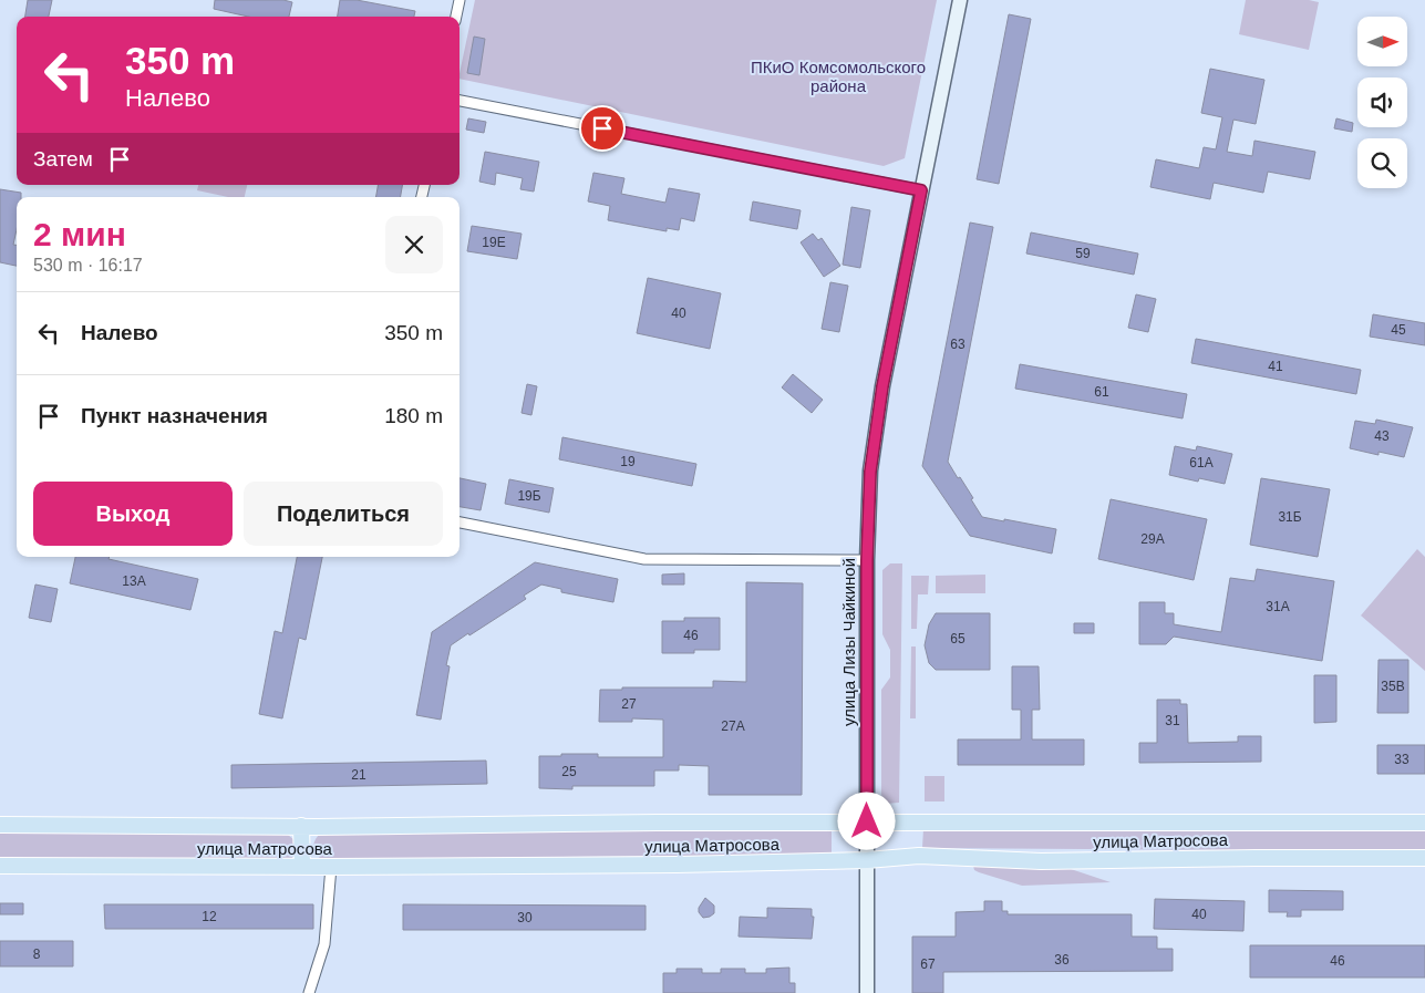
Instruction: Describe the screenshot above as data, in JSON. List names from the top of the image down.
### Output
{
  "streets": {
    "main road": ["улица Лизы Чайкиной", "улица Матросова"]
  },
  "crossings": [
    ["улица Лизы Чайкиной", "улица Матросова"]
  ],
  "parks": ["ПКиО Комсомольского района"],
  "house_numbers": [
    "19Е",
    "59",
    "40",
    "45",
    "63",
    "41",
    "61",
    "43",
    "19",
    "61А",
    "19Б",
    "31Б",
    "29А",
    "13А",
    "31А",
    "46",
    "65",
    "35В",
    "27",
    "31",
    "27А",
    "33",
    "25",
    "21",
    "40",
    "12",
    "30",
    "8",
    "36",
    "46",
    "67"
  ],
  "north": "right",
  "page": {
    "turn": ["350 m", "Налево"],
    "then": "Затем",
    "heading": ["2 мин", "530 m · 16:17"],
    "list": [
      {
        "name": "Налево",
        "value": "350 m"
      },
      {
        "name": "Пункт назначения",
        "value": "180 m"
      }
    ],
    "buttons": ["Выход", "Поделиться"]
  }
}
